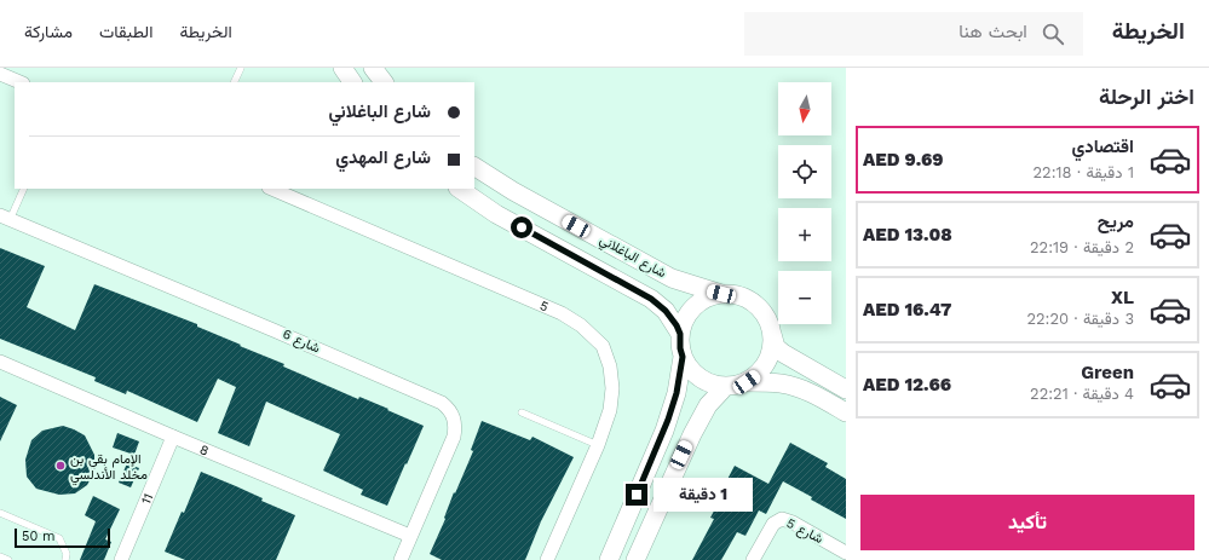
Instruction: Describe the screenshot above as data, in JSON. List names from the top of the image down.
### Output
{
  "streets": {
    "main road": ["شارع الباغلاني"],
    "street": [
      "5",
      "شارع 6",
      "8",
      "11",
      "شارع 5"
    ]
  },
  "crossings": [
    ["شارع 6", "8"],
    ["8", "11"]
  ],
  "places": ["الإمام بقي بن مخلد الأندلسي"],
  "scale_bar": "50 m",
  "north": "bottom",
  "page": {
    "header": "الخريطة",
    "search": "ابحث هنا",
    "nav": ["الخريطة", "الطبقات", "مشاركة"],
    "heading": "اختر الرحلة",
    "map_buttons": ["+", "−"],
    "banner": ["شارع الباغلاني", "شارع المهدي"],
    "list": [
      {
        "name": "اقتصادي",
        "note": "1 دقيقة · 22:18",
        "value": "AED 9.69"
      },
      {
        "name": "مريح",
        "note": "2 دقيقة · 22:19",
        "value": "AED 13.08"
      },
      {
        "name": "XL",
        "note": "3 دقيقة · 22:20",
        "value": "AED 16.47"
      },
      {
        "name": "Green",
        "note": "4 دقيقة · 22:21",
        "value": "AED 12.66"
      }
    ],
    "bubble": "1 دقيقة",
    "buttons": "تأكيد",
    "scale": "50 m"
  }
}
